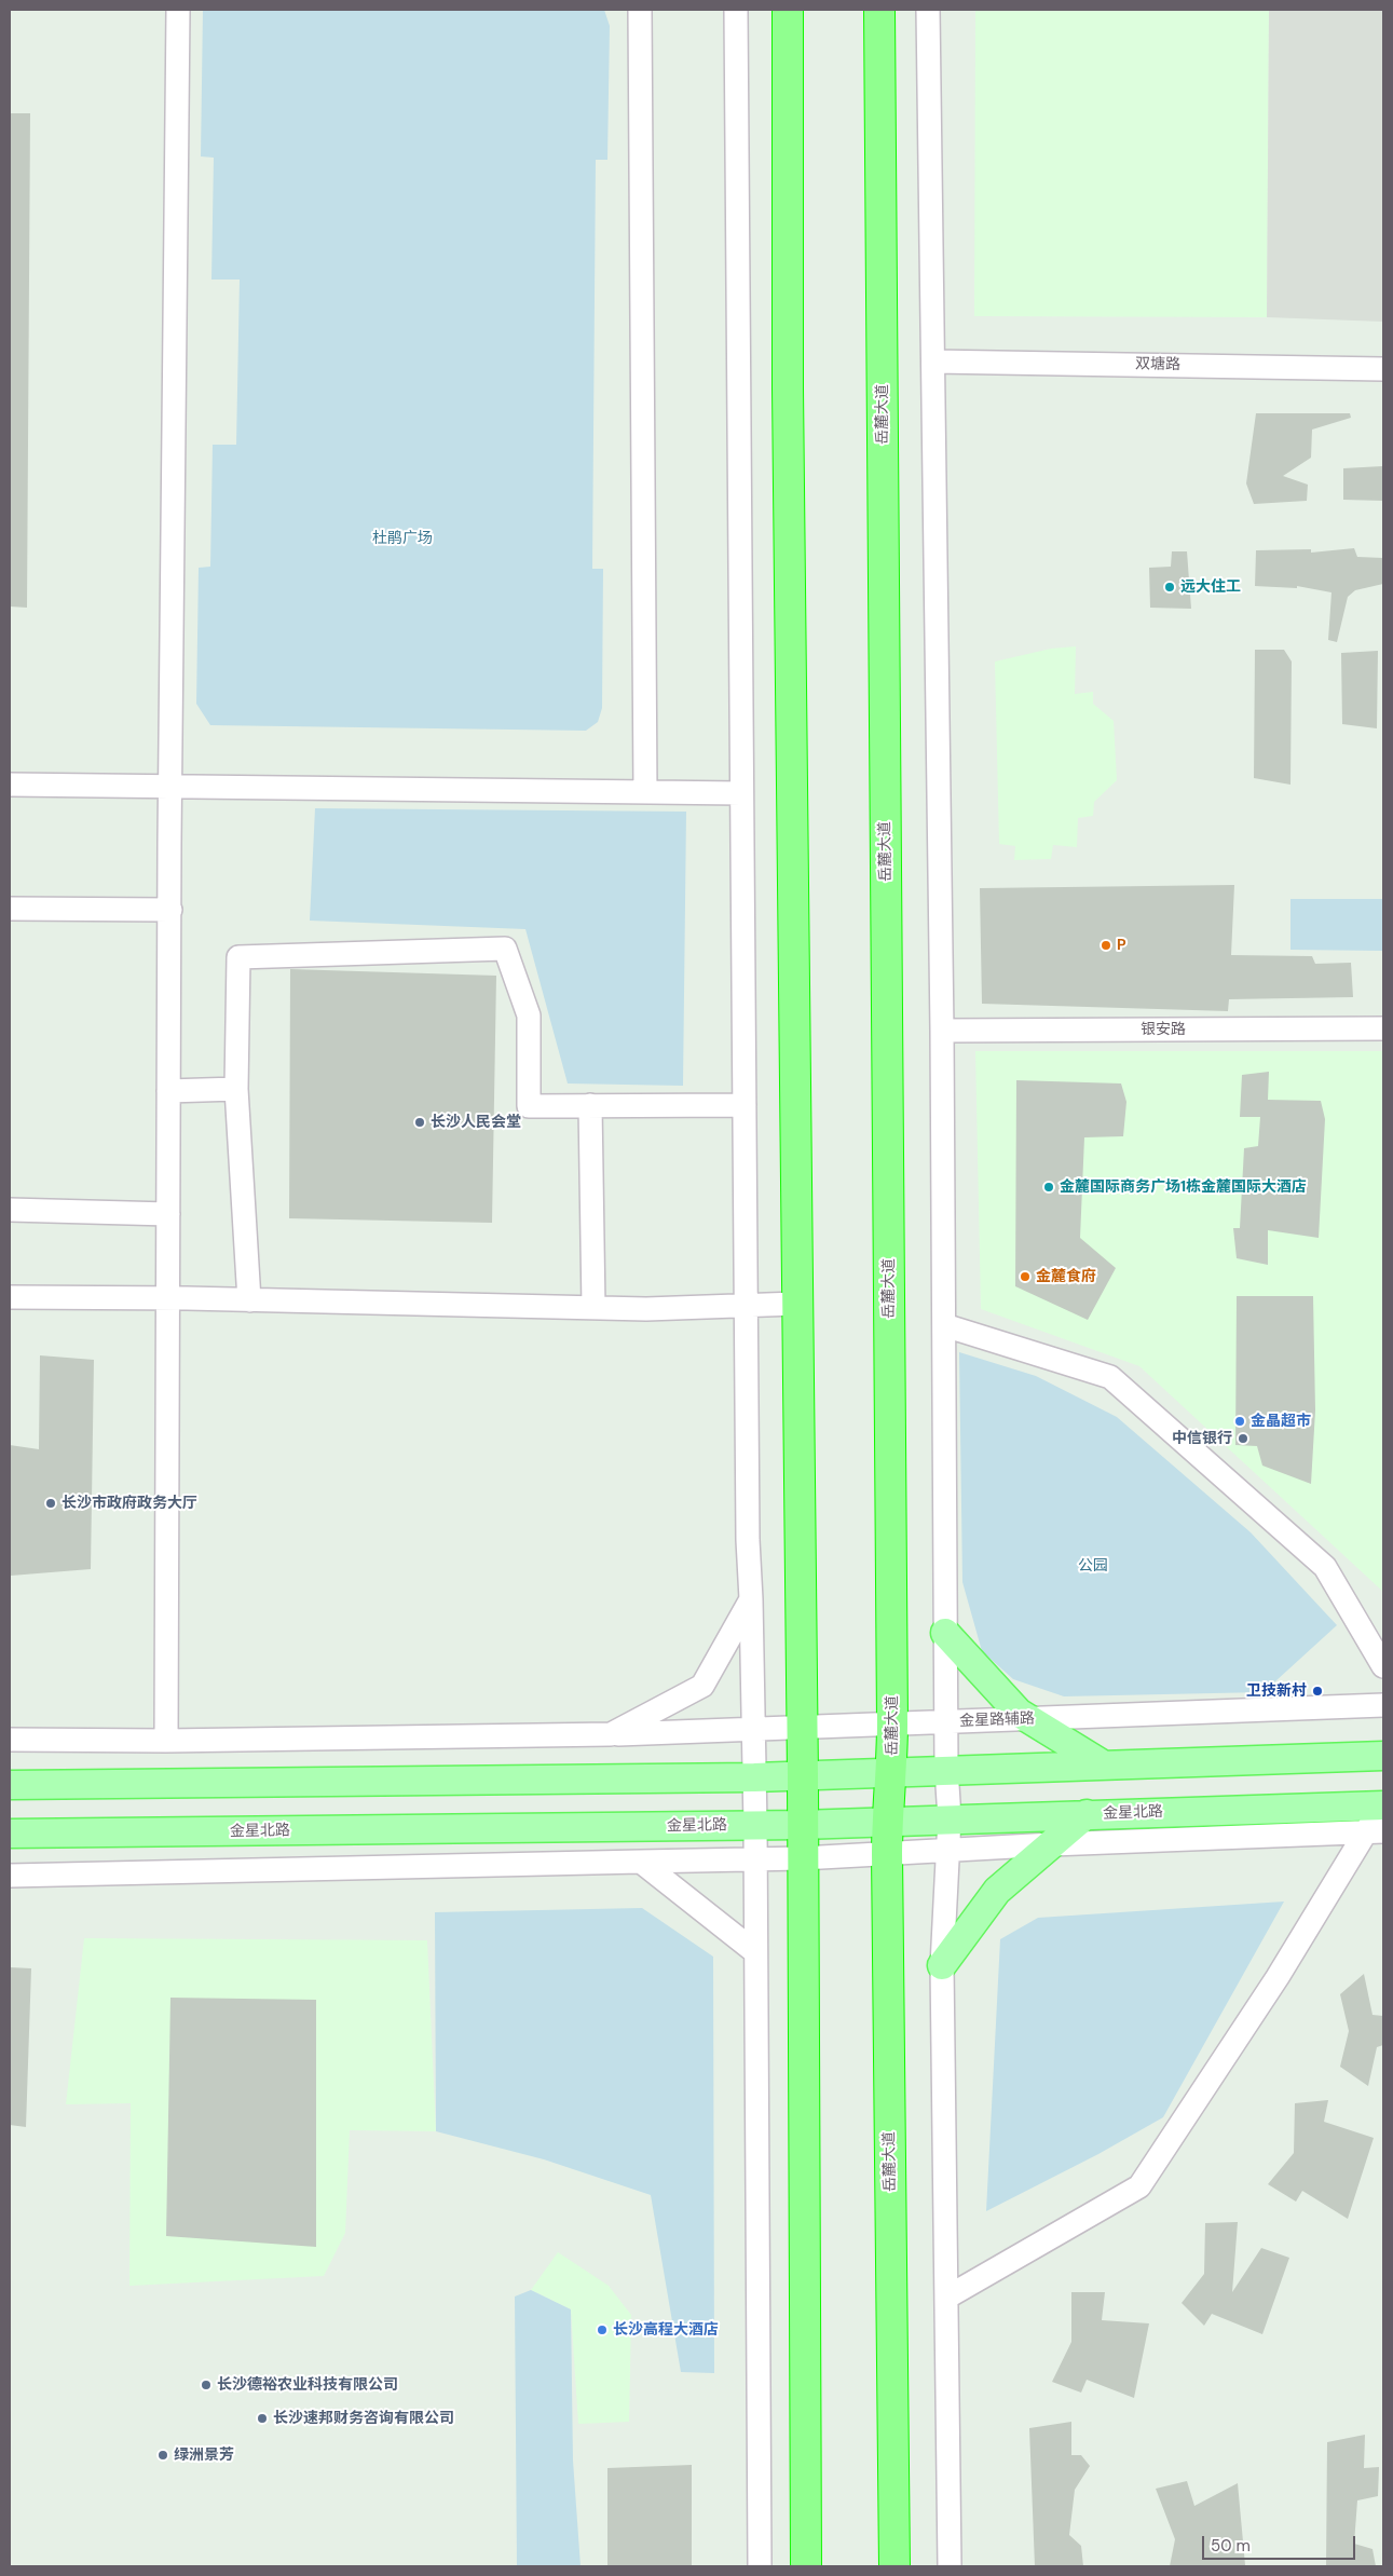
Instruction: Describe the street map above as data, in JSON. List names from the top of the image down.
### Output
{
  "streets": {
    "highway": ["岳麓大道"],
    "main road": ["金星北路"],
    "street": ["双塘路", "银安路", "金星路辅路"]
  },
  "crossings": [
    ["岳麓大道", "金星路辅路"],
    ["岳麓大道", "金星北路"]
  ],
  "parks": ["杜鹃广场", "公园"],
  "places": [
    "远大住工",
    "P",
    "长沙人民会堂",
    "金麓国际商务广场1栋金麓国际大酒店",
    "金麓食府",
    "金晶超市",
    "中信银行",
    "长沙市政府政务大厅",
    "卫技新村",
    "长沙高程大酒店",
    "长沙德裕农业科技有限公司",
    "长沙速邦财务咨询有限公司",
    "绿洲景芳"
  ],
  "scale_bar": "50 m"
}
